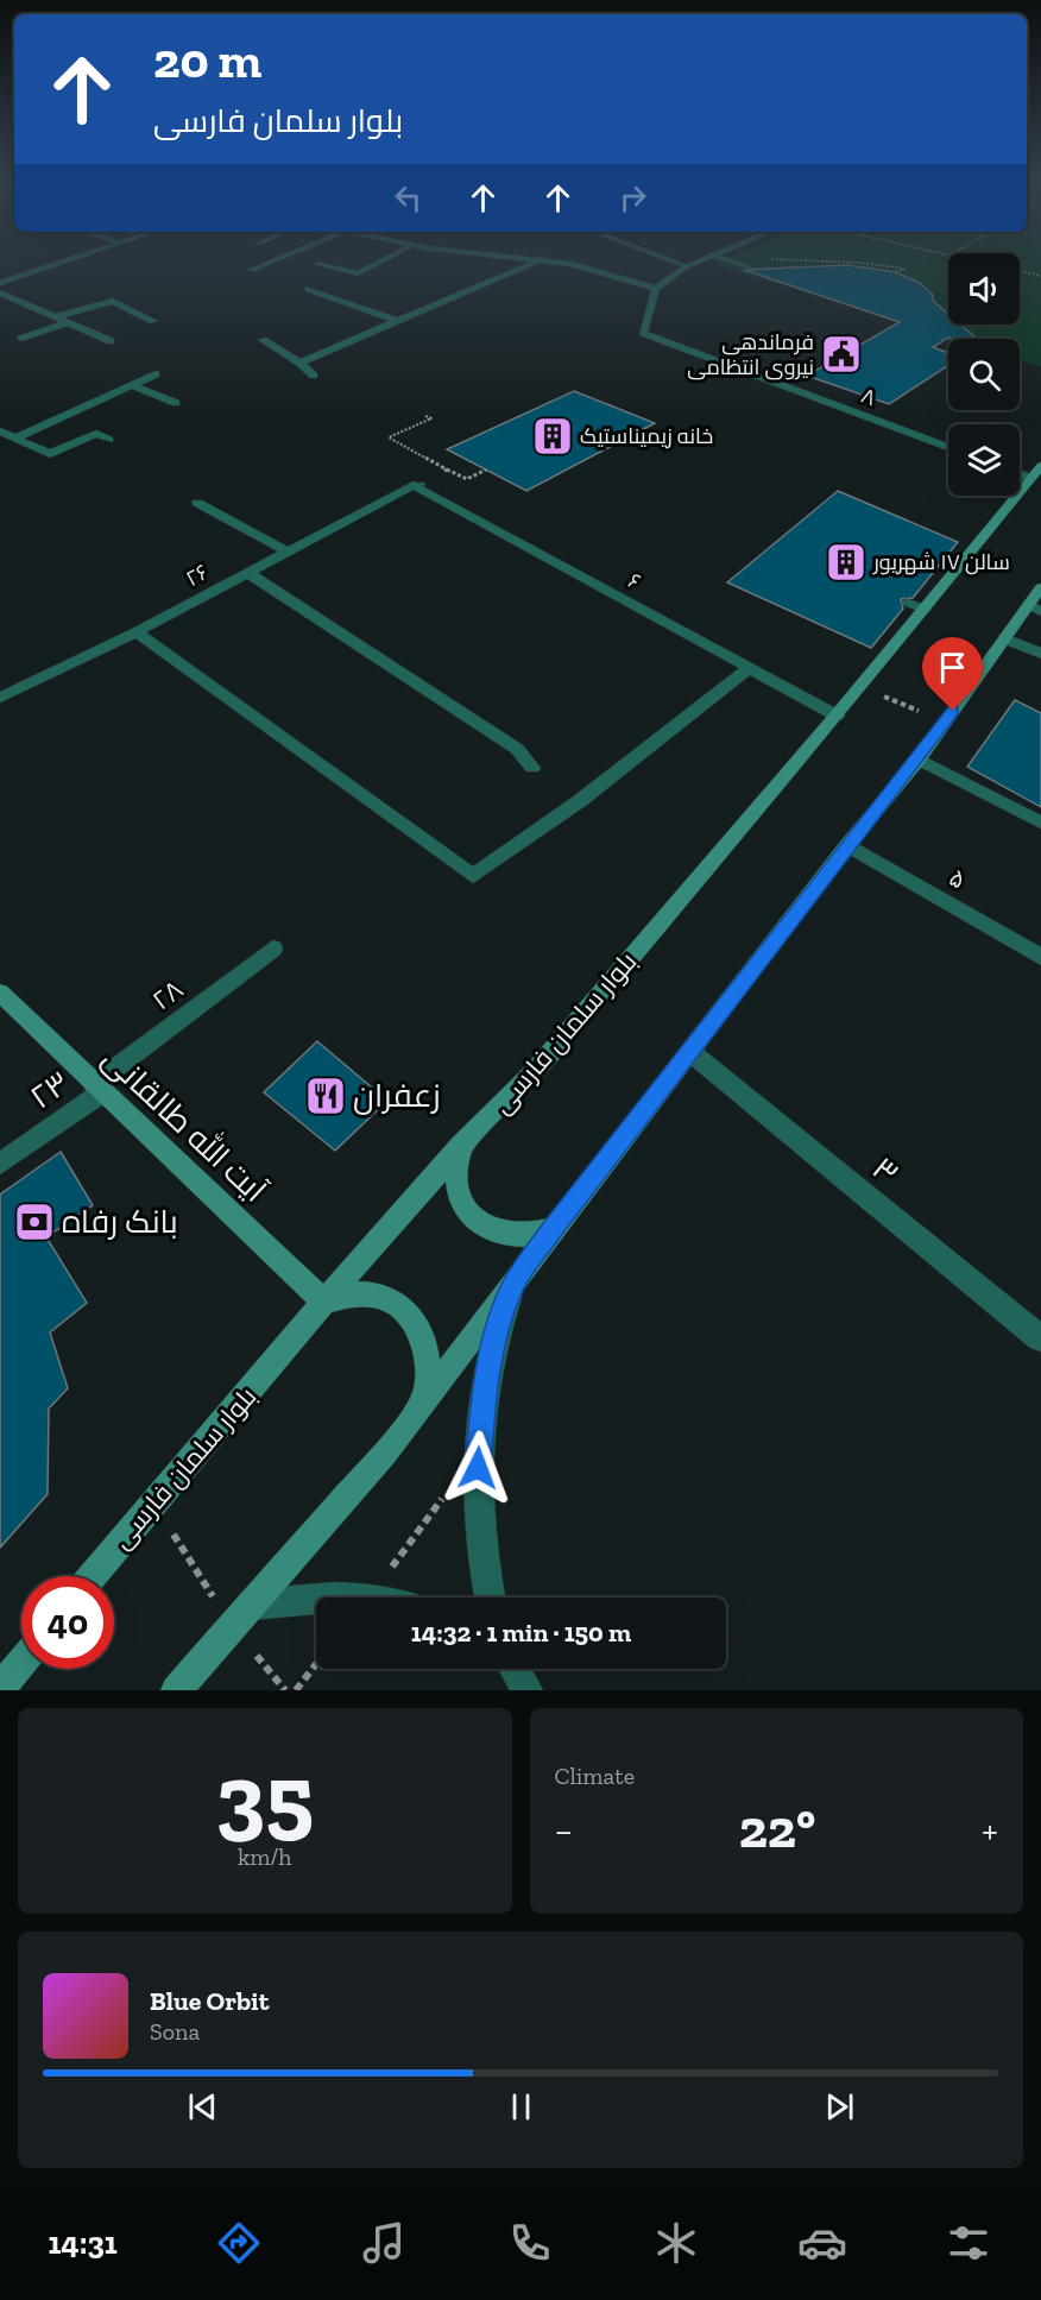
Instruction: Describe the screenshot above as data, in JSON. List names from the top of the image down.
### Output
{
  "streets": {
    "main road": ["بلوار سلمان فارسی", "آیت الله طالقانی"],
    "street": [
      "۸",
      "۲۶",
      "۶",
      "۵",
      "۲۸",
      "۲۳",
      "۳"
    ]
  },
  "crossings": [
    ["۲۶", "۶"],
    ["۶", "بلوار سلمان فارسی"],
    ["۲۸", "۲۳"],
    ["۲۸", "آیت الله طالقانی"],
    ["بلوار سلمان فارسی", "آیت الله طالقانی"],
    ["۲۳", "آیت الله طالقانی"]
  ],
  "places": {
    "public building": ["فرماندهی نیروی انتظامی"],
    "building": ["خانه زیمیناستیک", "سالن ۱۷ شهریور"],
    "restaurant": ["زعفران"],
    "bank": ["بانک رفاه"]
  },
  "page": {
    "turn": ["20 m", "بلوار سلمان فارسی"],
    "limit": "40",
    "trip": "14:32 · 1 min · 150 m",
    "tile": [
      ["35", "km/h"],
      "Climate"
    ],
    "heat": ["−", "22°", "+"],
    "song": ["Blue Orbit", "Sona"],
    "tabs": "14:31"
  }
}
